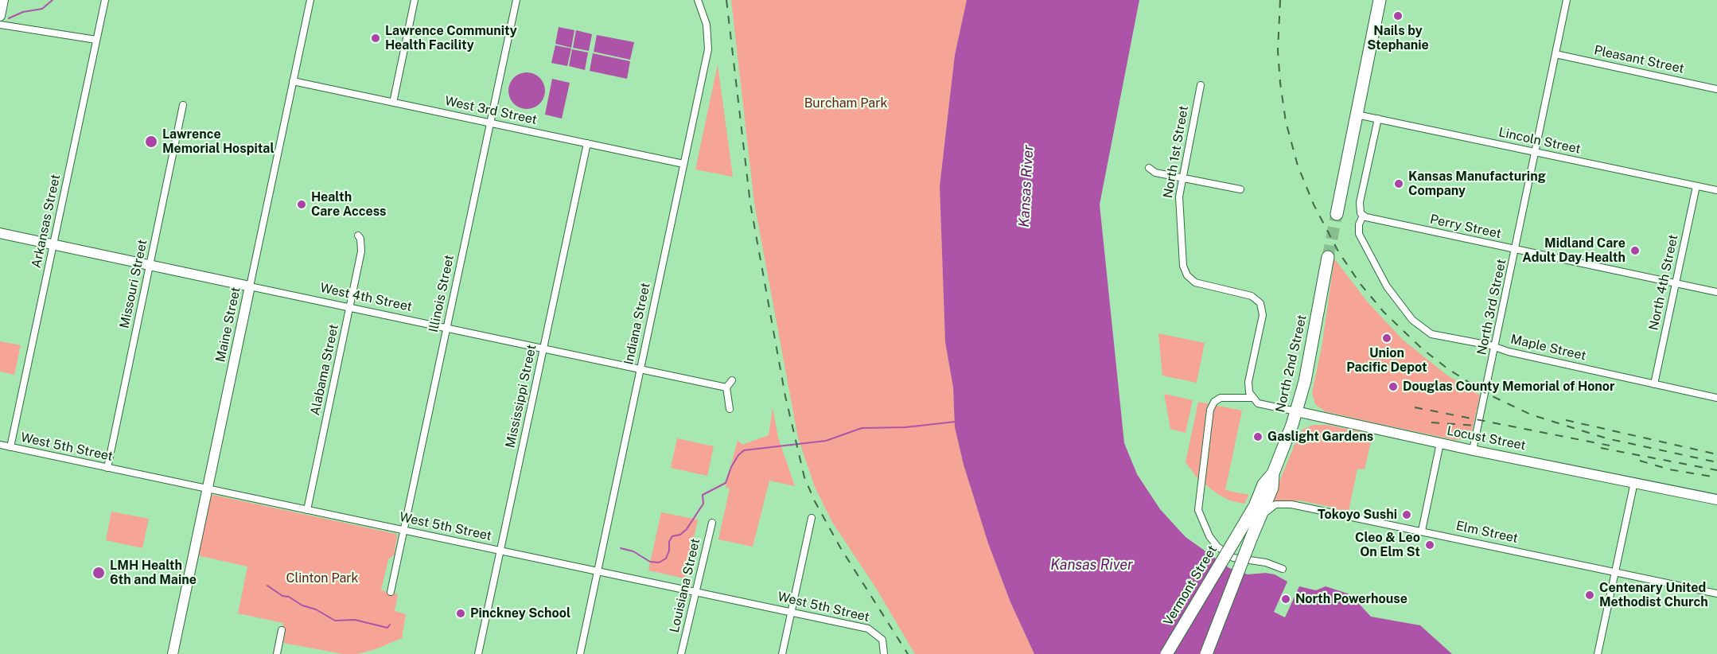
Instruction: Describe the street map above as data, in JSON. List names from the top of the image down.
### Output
{
  "streets": {
    "highway": ["North 2nd Street", "Vermont Street"],
    "street": [
      "Pleasant Street",
      "West 3rd Street",
      "Lincoln Street",
      "North 1st Street",
      "Arkansas Street",
      "Perry Street",
      "North 4th Street",
      "Missouri Street",
      "Illinois Street",
      "West 4th Street",
      "North 3rd Street",
      "Indiana Street",
      "Maine Street",
      "Maple Street",
      "Alabama Street",
      "Mississippi Street",
      "Locust Street",
      "West 5th Street",
      "Elm Street",
      "Louisiana Street"
    ]
  },
  "crossings": [
    ["Pleasant Street", "North 3rd Street"],
    ["West 3rd Street", "Illinois Street"],
    ["West 3rd Street", "Indiana Street"],
    ["West 3rd Street", "Maine Street"],
    ["West 3rd Street", "Mississippi Street"],
    ["Lincoln Street", "North 4th Street"],
    ["Lincoln Street", "North 3rd Street"],
    ["North 1st Street", "Locust Street"],
    ["Arkansas Street", "West 4th Street"],
    ["Arkansas Street", "West 5th Street"],
    ["Perry Street", "North 4th Street"],
    ["Perry Street", "North 3rd Street"],
    ["Perry Street", "Maple Street"],
    ["North 4th Street", "Maple Street"],
    ["Missouri Street", "West 4th Street"],
    ["Missouri Street", "West 5th Street"],
    ["Illinois Street", "West 4th Street"],
    ["Illinois Street", "West 5th Street"],
    ["West 4th Street", "Indiana Street"],
    ["West 4th Street", "Maine Street"],
    ["West 4th Street", "Alabama Street"],
    ["West 4th Street", "Mississippi Street"],
    ["North 3rd Street", "Maple Street"],
    ["North 3rd Street", "Locust Street"],
    ["Indiana Street", "West 5th Street"],
    ["Maine Street", "West 5th Street"],
    ["North 2nd Street", "Locust Street"],
    ["North 2nd Street", "Elm Street"],
    ["North 2nd Street", "Vermont Street"],
    ["Alabama Street", "West 5th Street"],
    ["Mississippi Street", "West 5th Street"],
    ["West 5th Street", "Louisiana Street"]
  ],
  "water": ["Kansas River"],
  "parks": ["Burcham Park", "Clinton Park"],
  "places": [
    "Nails by Stephanie",
    "Lawrence Community Health Facility",
    "Lawrence Memorial Hospital",
    "Kansas Manufacturing Company",
    "Health Care Access",
    "Midland Care Adult Day Health",
    "Union Pacific Depot",
    "Douglas County Memorial of Honor",
    "Gaslight Gardens",
    "Tokoyo Sushi",
    "Cleo & Leo On Elm St",
    "LMH Health 6th and Maine",
    "Centenary United Methodist Church",
    "North Powerhouse",
    "Pinckney School"
  ]
}
